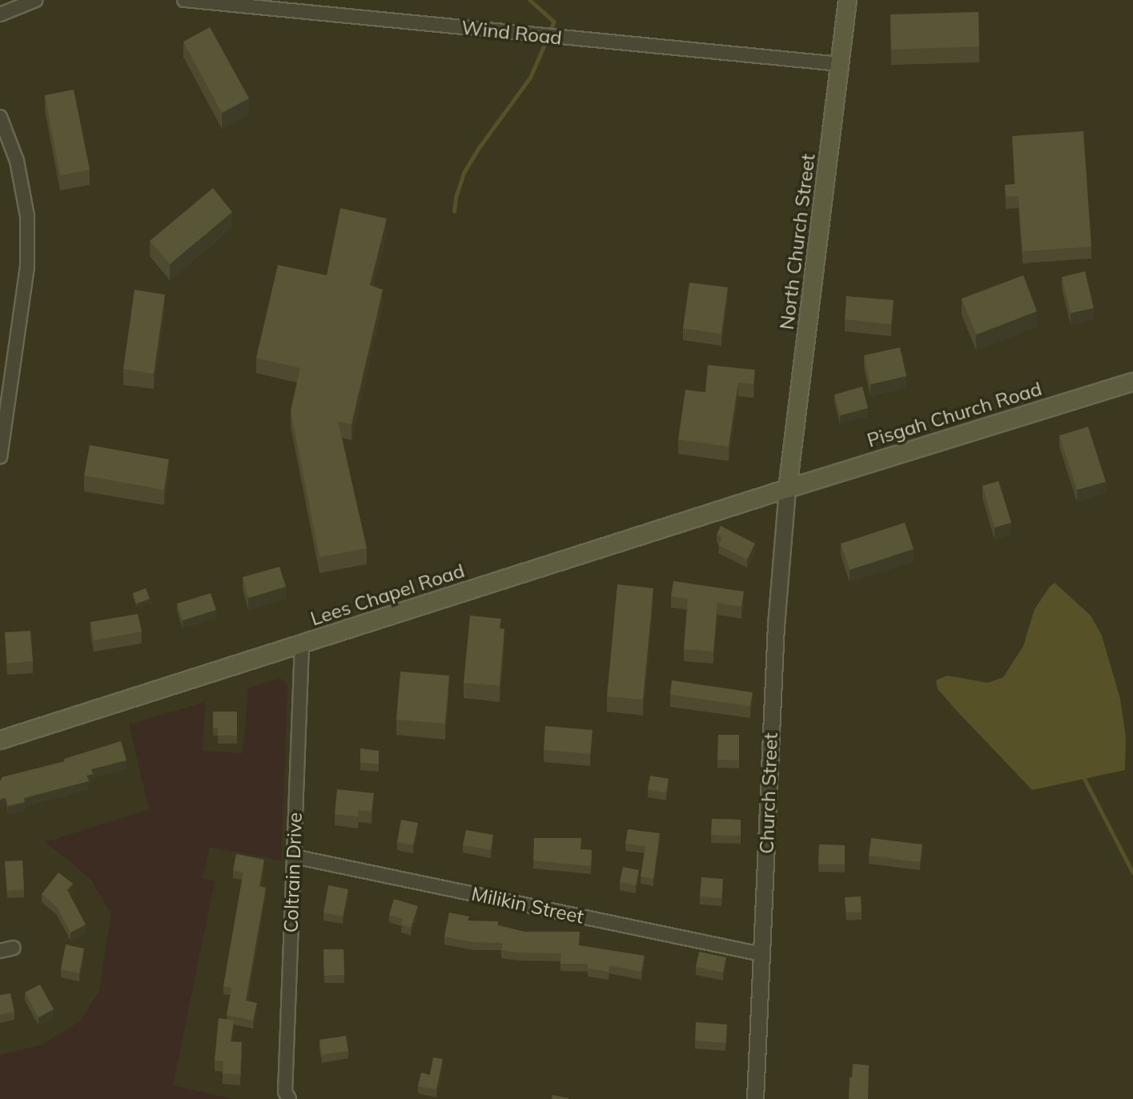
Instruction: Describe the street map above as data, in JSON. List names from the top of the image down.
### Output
{
  "streets": {
    "main road": ["North Church Street", "Pisgah Church Road", "Lees Chapel Road"],
    "street": [
      "Wind Road",
      "Church Street",
      "Coltrain Drive",
      "Milikin Street"
    ]
  },
  "crossings": [
    ["Wind Road", "North Church Street"],
    ["North Church Street", "Pisgah Church Road"],
    ["North Church Street", "Lees Chapel Road"],
    ["North Church Street", "Church Street"],
    ["Pisgah Church Road", "Lees Chapel Road"],
    ["Pisgah Church Road", "Church Street"],
    ["Lees Chapel Road", "Church Street"],
    ["Lees Chapel Road", "Coltrain Drive"],
    ["Church Street", "Milikin Street"],
    ["Coltrain Drive", "Milikin Street"]
  ]
}
